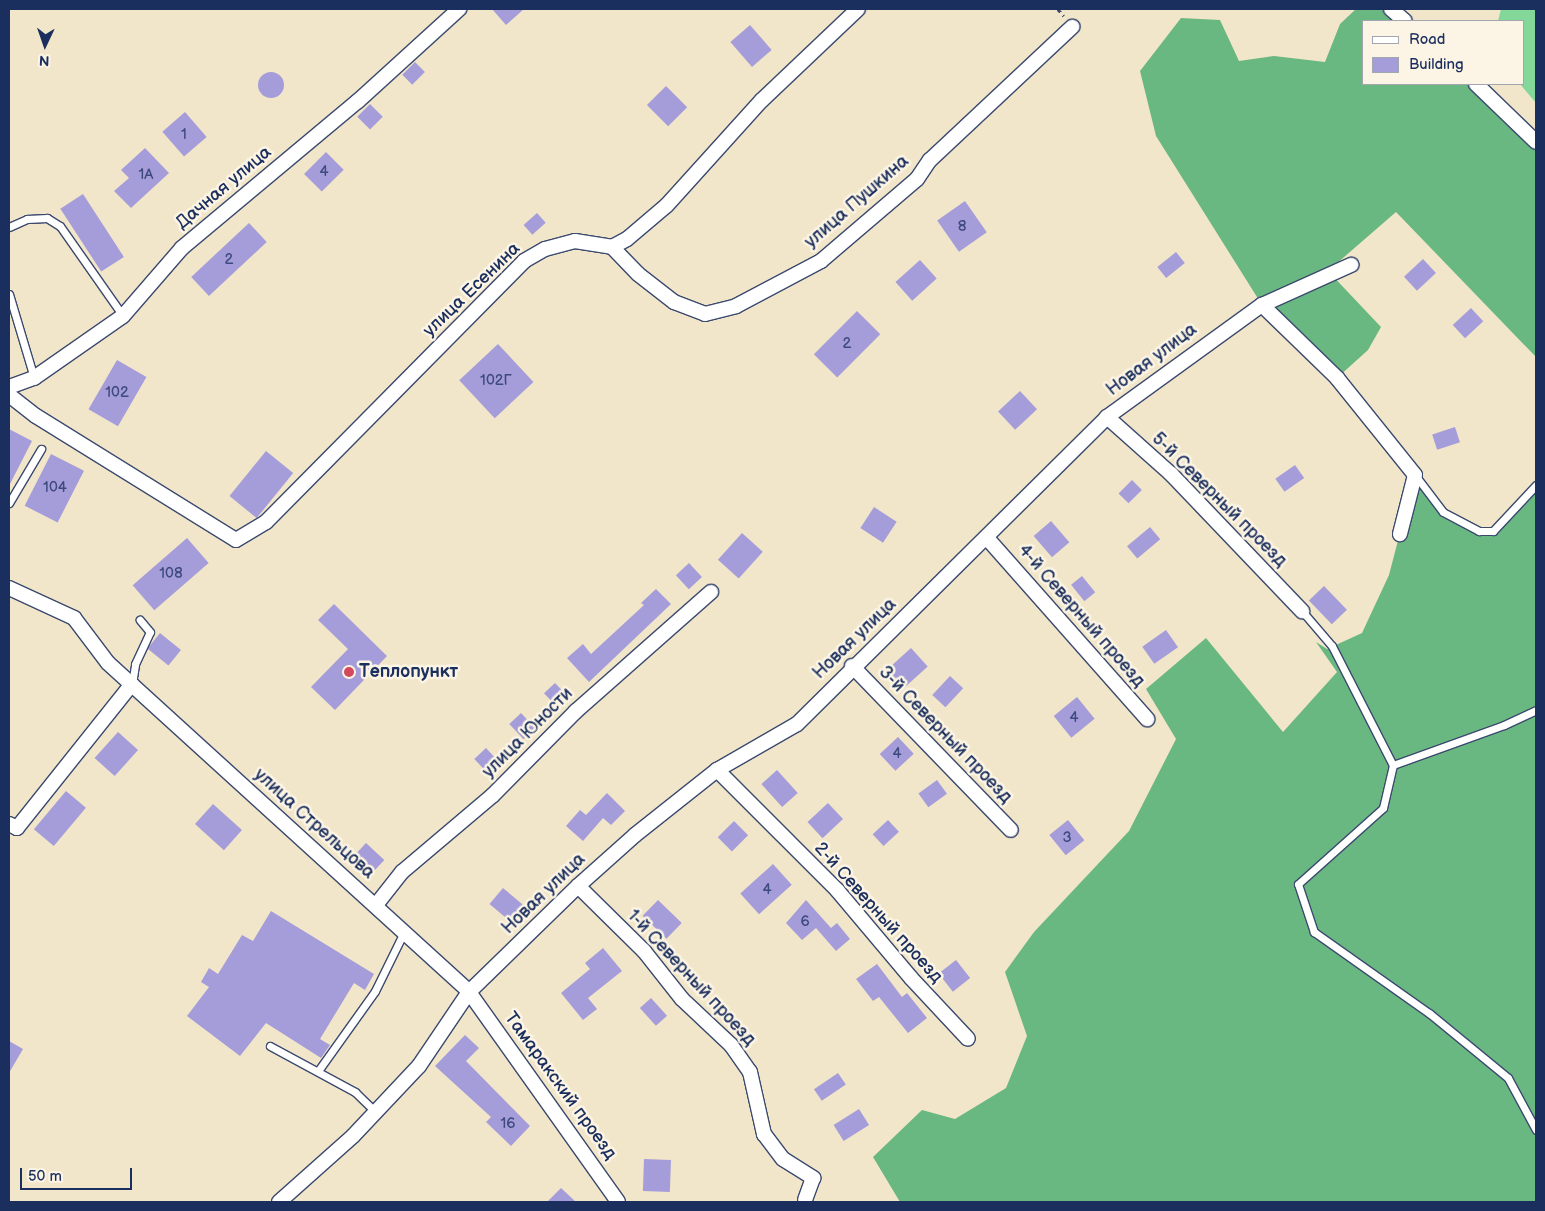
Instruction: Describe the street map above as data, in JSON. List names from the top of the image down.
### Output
{
  "streets": {
    "street": [
      "Дачная улица",
      "улица Пушкина",
      "улица Есенина",
      "Новая улица",
      "5-й Северный проезд",
      "4-й Северный проезд",
      "улица Юности",
      "3-й Северный проезд",
      "улица Стрельцова",
      "2-й Северный проезд",
      "1-й Северный проезд",
      "Тамаракский проезд"
    ]
  },
  "crossings": [
    ["улица Пушкина", "улица Есенина"],
    ["Новая улица", "5-й Северный проезд"],
    ["Новая улица", "4-й Северный проезд"],
    ["Новая улица", "3-й Северный проезд"],
    ["Новая улица", "улица Стрельцова"],
    ["Новая улица", "2-й Северный проезд"],
    ["Новая улица", "1-й Северный проезд"],
    ["Новая улица", "Тамаракский проезд"],
    ["улица Юности", "улица Стрельцова"],
    ["улица Стрельцова", "Тамаракский проезд"]
  ],
  "places": ["Теплопункт"],
  "house_numbers": [
    "1",
    "4",
    "1А",
    "8",
    "2",
    "2",
    "102Г",
    "102",
    "104",
    "108",
    "4",
    "4",
    "3",
    "4",
    "6",
    "16"
  ],
  "legend": ["Road", "Building"],
  "scale_bar": "50 m",
  "north": "bottom"
}
